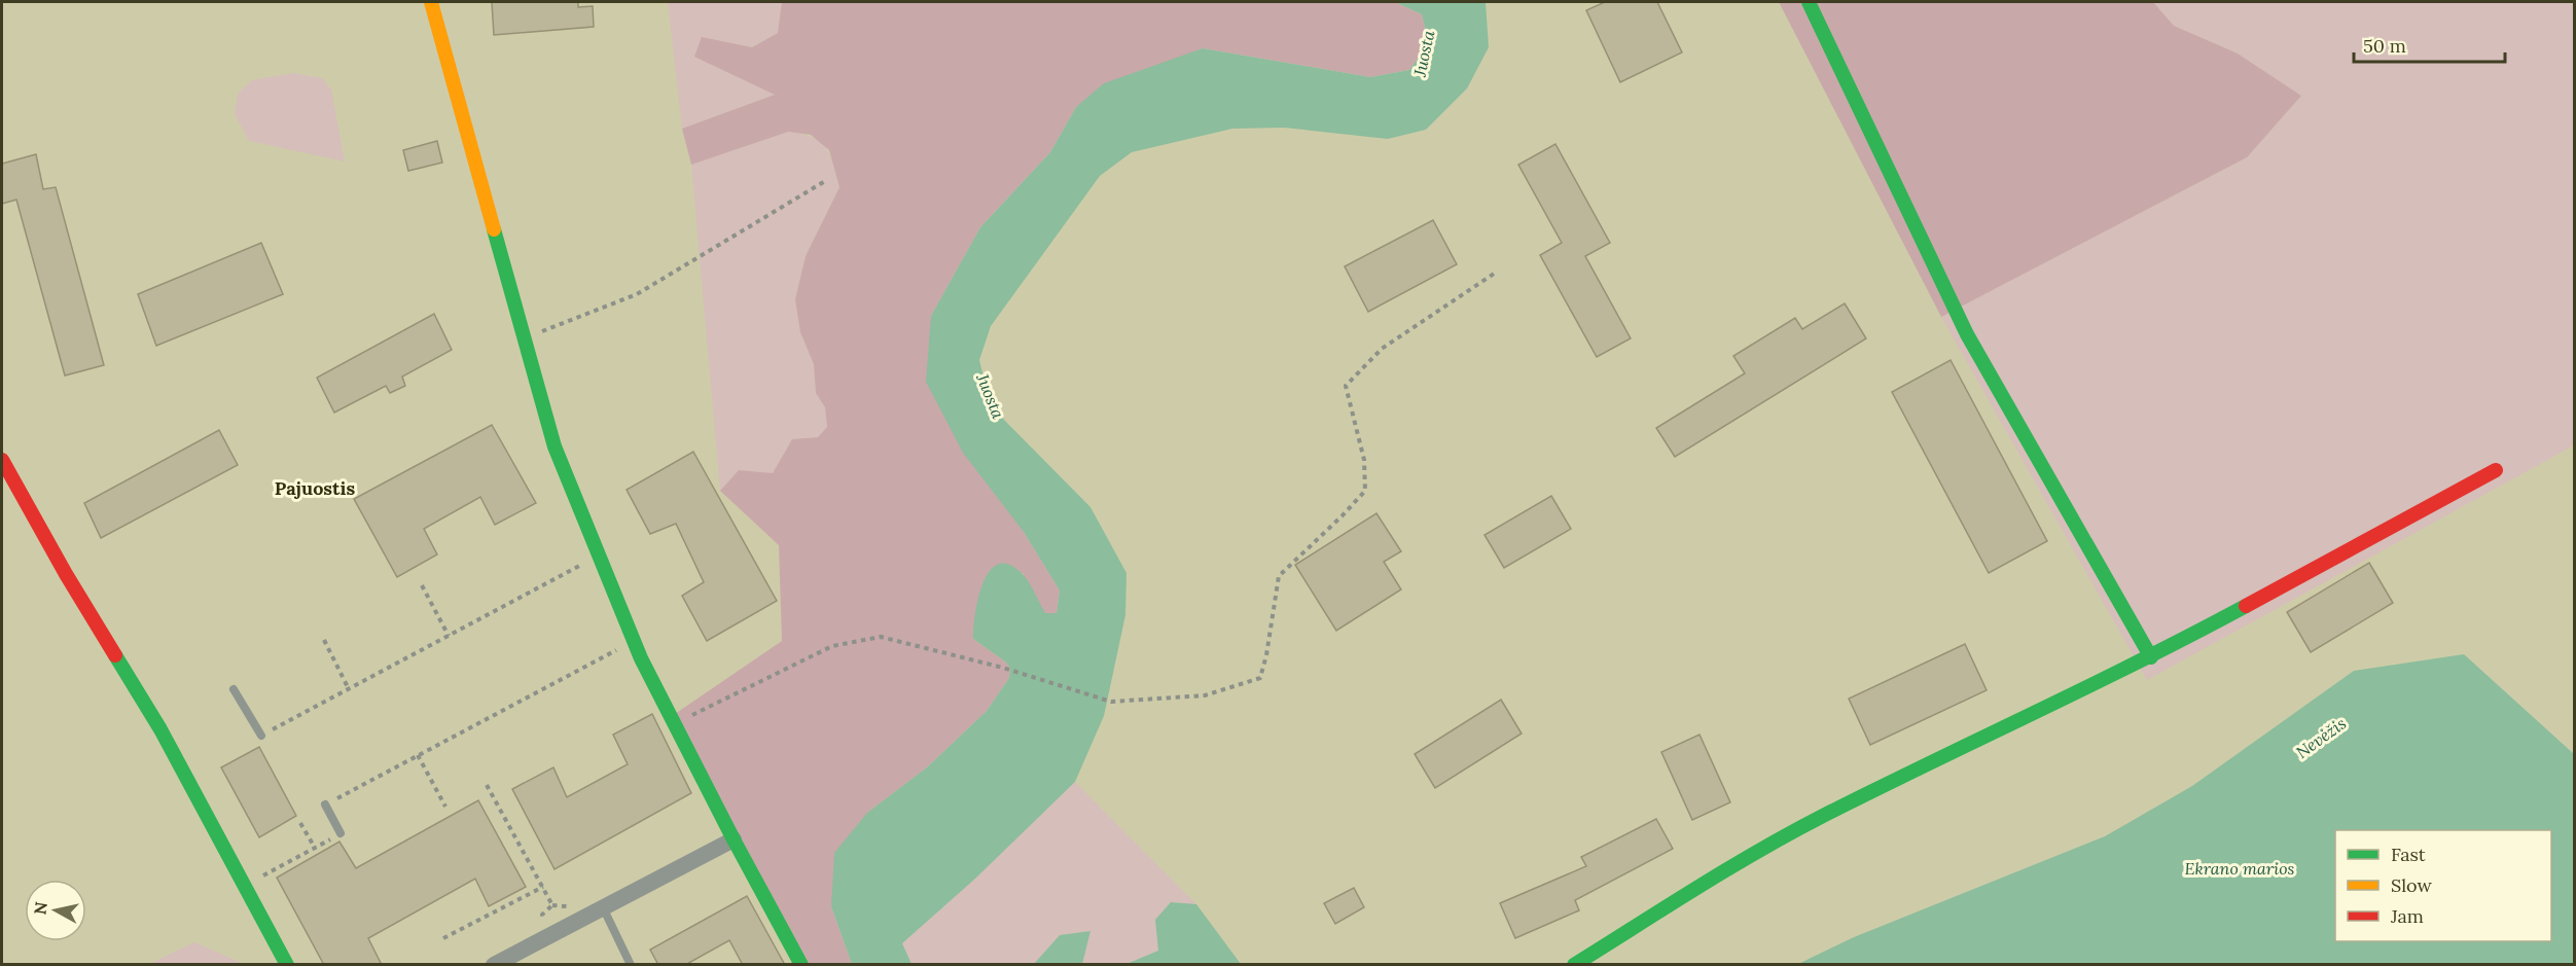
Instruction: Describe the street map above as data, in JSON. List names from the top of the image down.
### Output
{
  "districts": ["Pajuostis"],
  "water": ["Juosta", "Nevėžis", "Ekrano marios"],
  "legend": ["Fast", "Slow", "Jam"],
  "scale_bar": "50 m",
  "north": "left"
}
